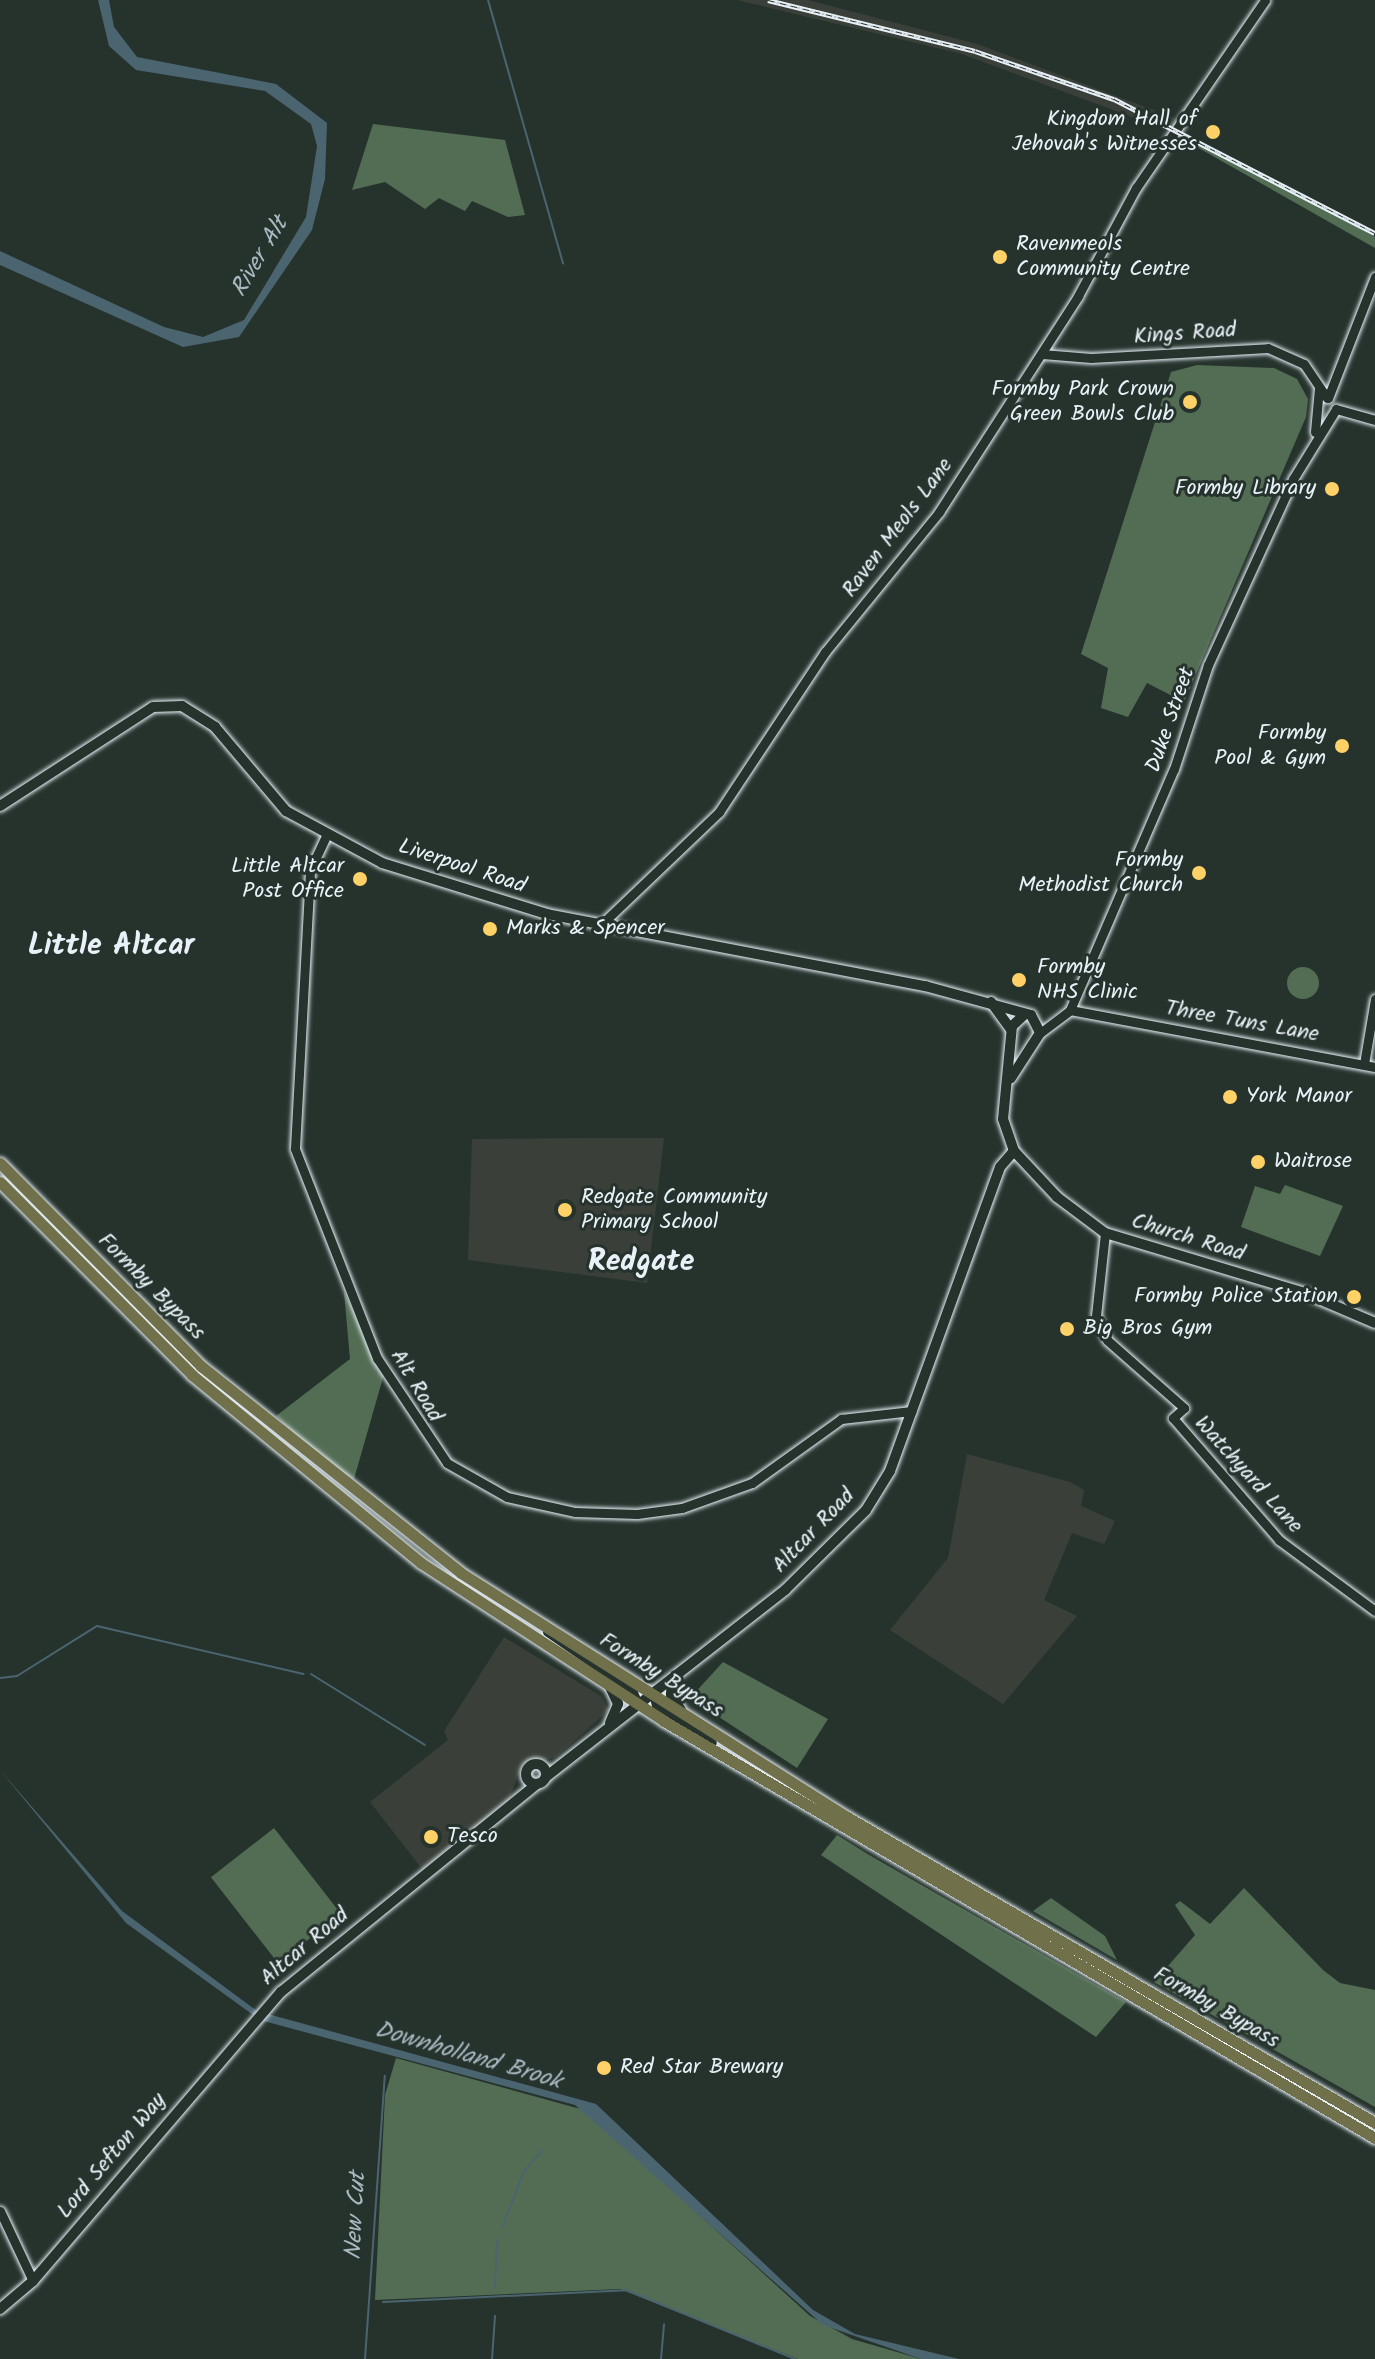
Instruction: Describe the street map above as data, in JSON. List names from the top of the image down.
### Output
{
  "streets": {
    "highway": ["Formby Bypass"],
    "main road": [
      "Liverpool Road",
      "Church Road",
      "Altcar Road",
      "Lord Sefton Way"
    ],
    "street": [
      "Kings Road",
      "Raven Meols Lane",
      "Duke Street",
      "Three Tuns Lane",
      "Alt Road",
      "Watchyard Lane"
    ]
  },
  "crossings": [
    ["Kings Road", "Raven Meols Lane"],
    ["Kings Road", "Duke Street"],
    ["Raven Meols Lane", "Liverpool Road"],
    ["Duke Street", "Three Tuns Lane"],
    ["Liverpool Road", "Alt Road"],
    ["Church Road", "Watchyard Lane"],
    ["Church Road", "Altcar Road"],
    ["Formby Bypass", "Altcar Road"],
    ["Alt Road", "Altcar Road"],
    ["Altcar Road", "Lord Sefton Way"]
  ],
  "districts": ["Little Altcar", "Redgate"],
  "water": ["River Alt", "Downholland Brook", "New Cut"],
  "places": [
    "Kingdom Hall of Jehovah's Witnesses",
    "Ravenmeols Community Centre",
    "Formby Park Crown Green Bowls Club",
    "Formby Library",
    "Formby Pool & Gym",
    "Formby Methodist Church",
    "Little Altcar Post Office",
    "Marks & Spencer",
    "Formby NHS Clinic",
    "York Manor",
    "Waitrose",
    "Redgate Community Primary School",
    "Formby Police Station",
    "Big Bros Gym",
    "Tesco",
    "Red Star Brewary"
  ]
}
